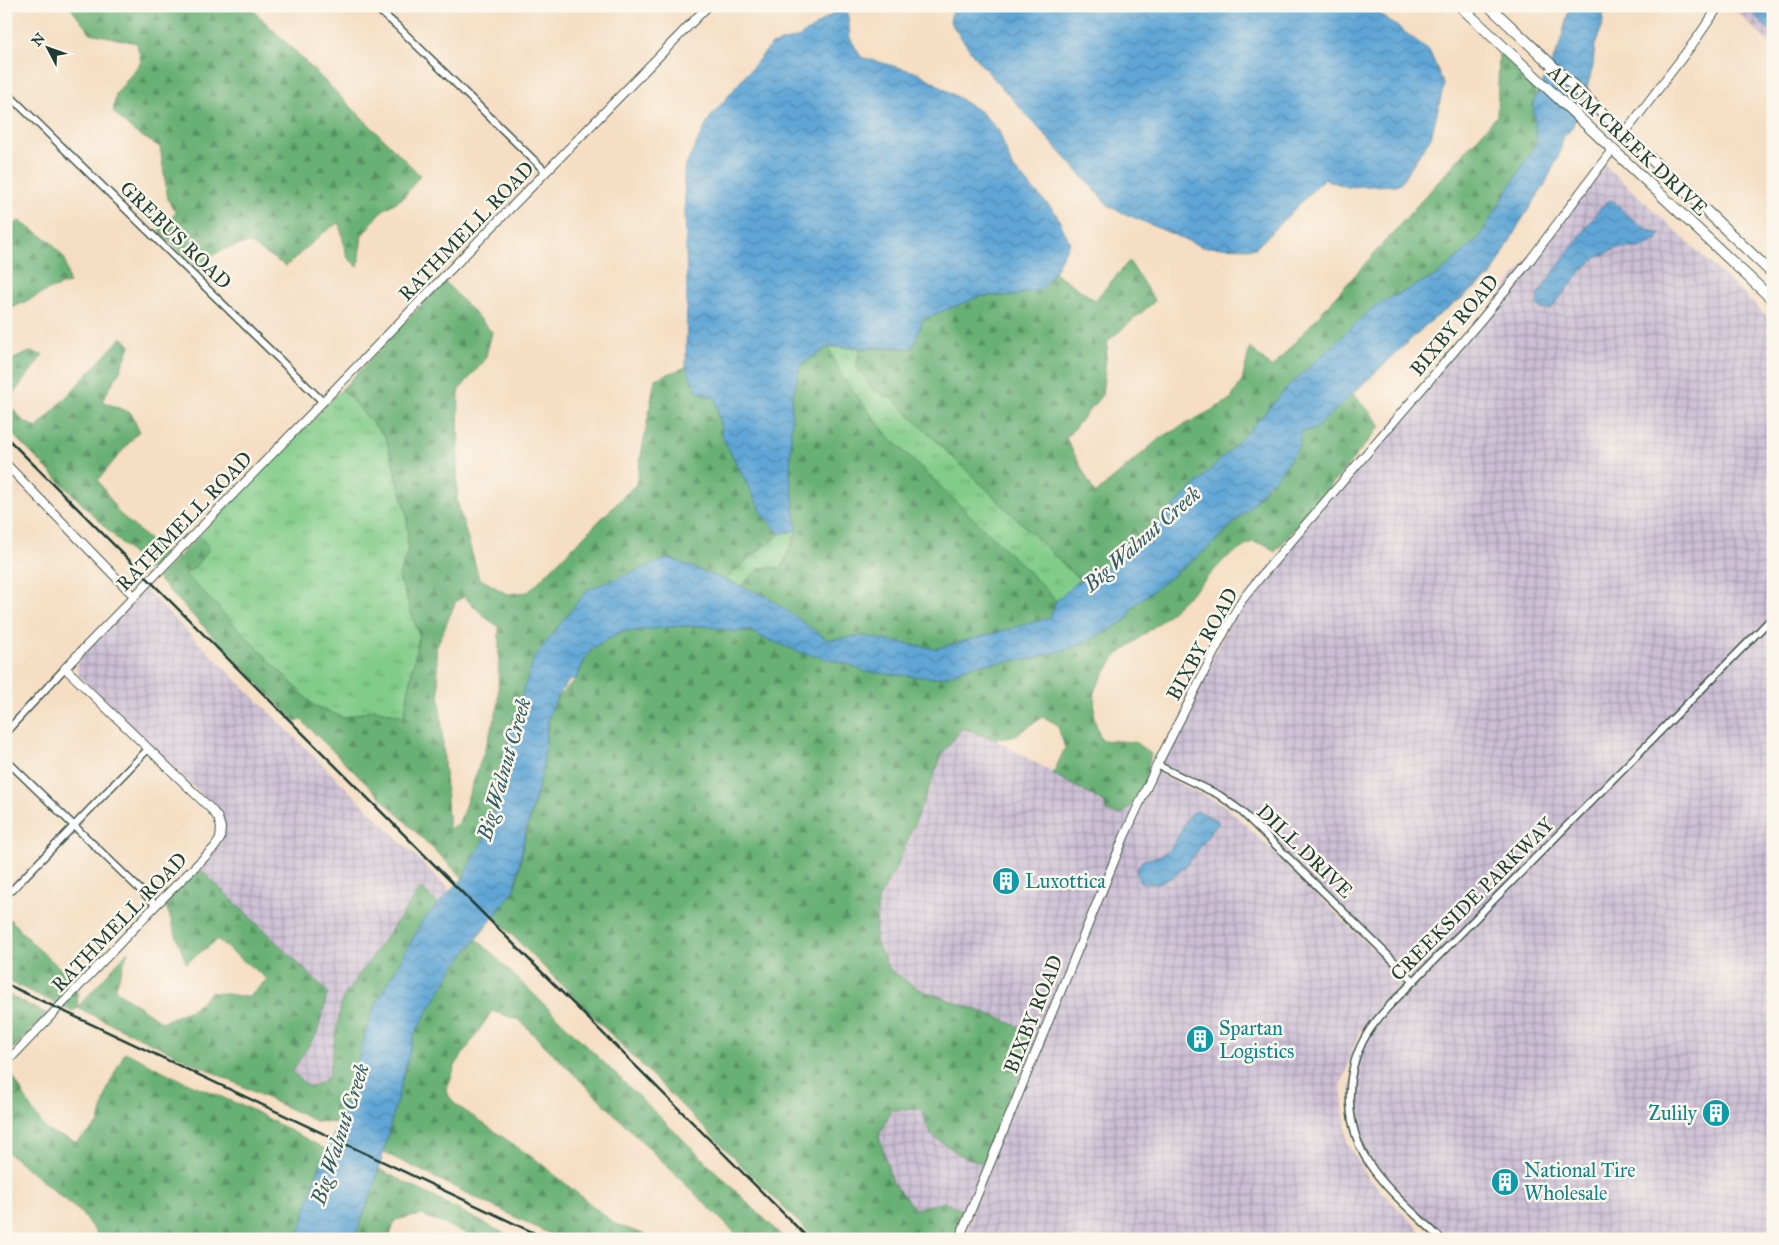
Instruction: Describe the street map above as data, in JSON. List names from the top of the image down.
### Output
{
  "streets": {
    "main road": ["ALUM CREEK DRIVE"],
    "street": [
      "RATHMELL ROAD",
      "GREBUS ROAD",
      "BIXBY ROAD",
      "DILL DRIVE",
      "CREEKSIDE PARKWAY"
    ]
  },
  "crossings": [
    ["ALUM CREEK DRIVE", "BIXBY ROAD"],
    ["RATHMELL ROAD", "GREBUS ROAD"],
    ["BIXBY ROAD", "DILL DRIVE"],
    ["DILL DRIVE", "CREEKSIDE PARKWAY"]
  ],
  "water": ["Big Walnut Creek"],
  "places": {
    "building": [
      "Luxottica",
      "Spartan Logistics",
      "Zulily",
      "National Tire Wholesale"
    ]
  },
  "north": "top left"
}
